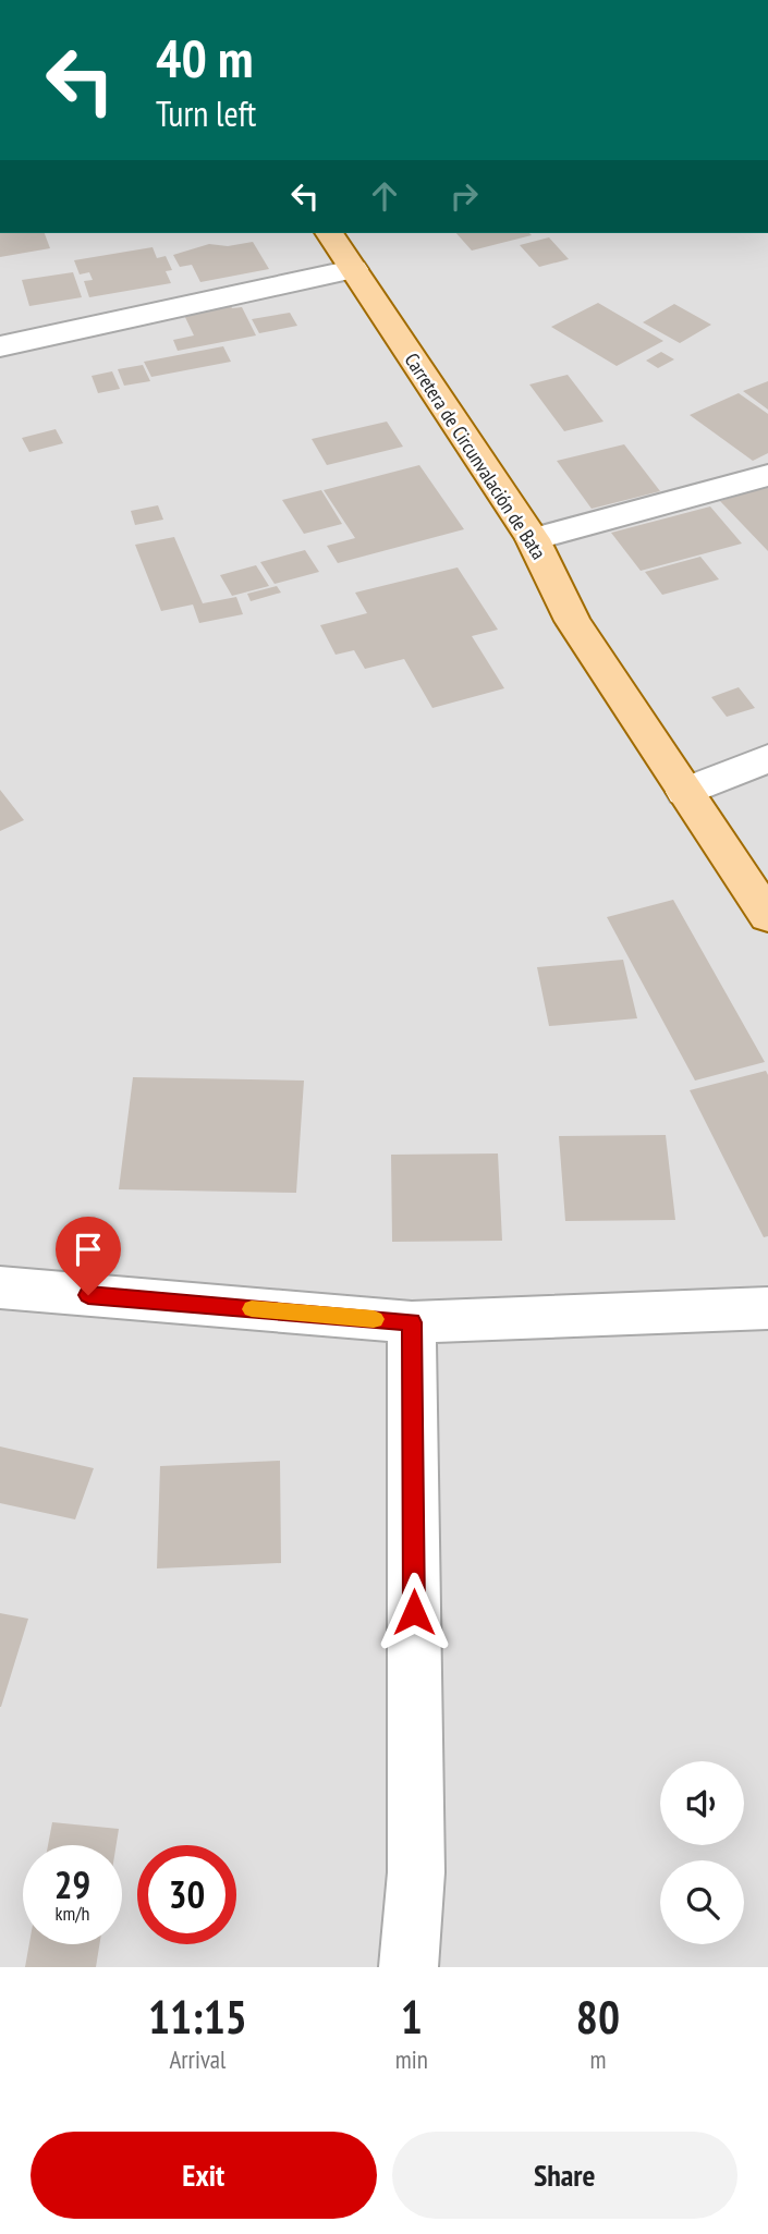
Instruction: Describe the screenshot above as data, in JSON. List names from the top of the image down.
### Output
{
  "streets": {
    "main road": ["Carretera de Circunvalación de Bata"]
  },
  "page": {
    "turn": ["40 m", "Turn left"],
    "speed": "29 km/h",
    "limit": "30",
    "eta": [
      "11:15",
      "Arrival",
      "1",
      "min",
      "80",
      "m"
    ],
    "buttons": ["Exit", "Share"]
  }
}
